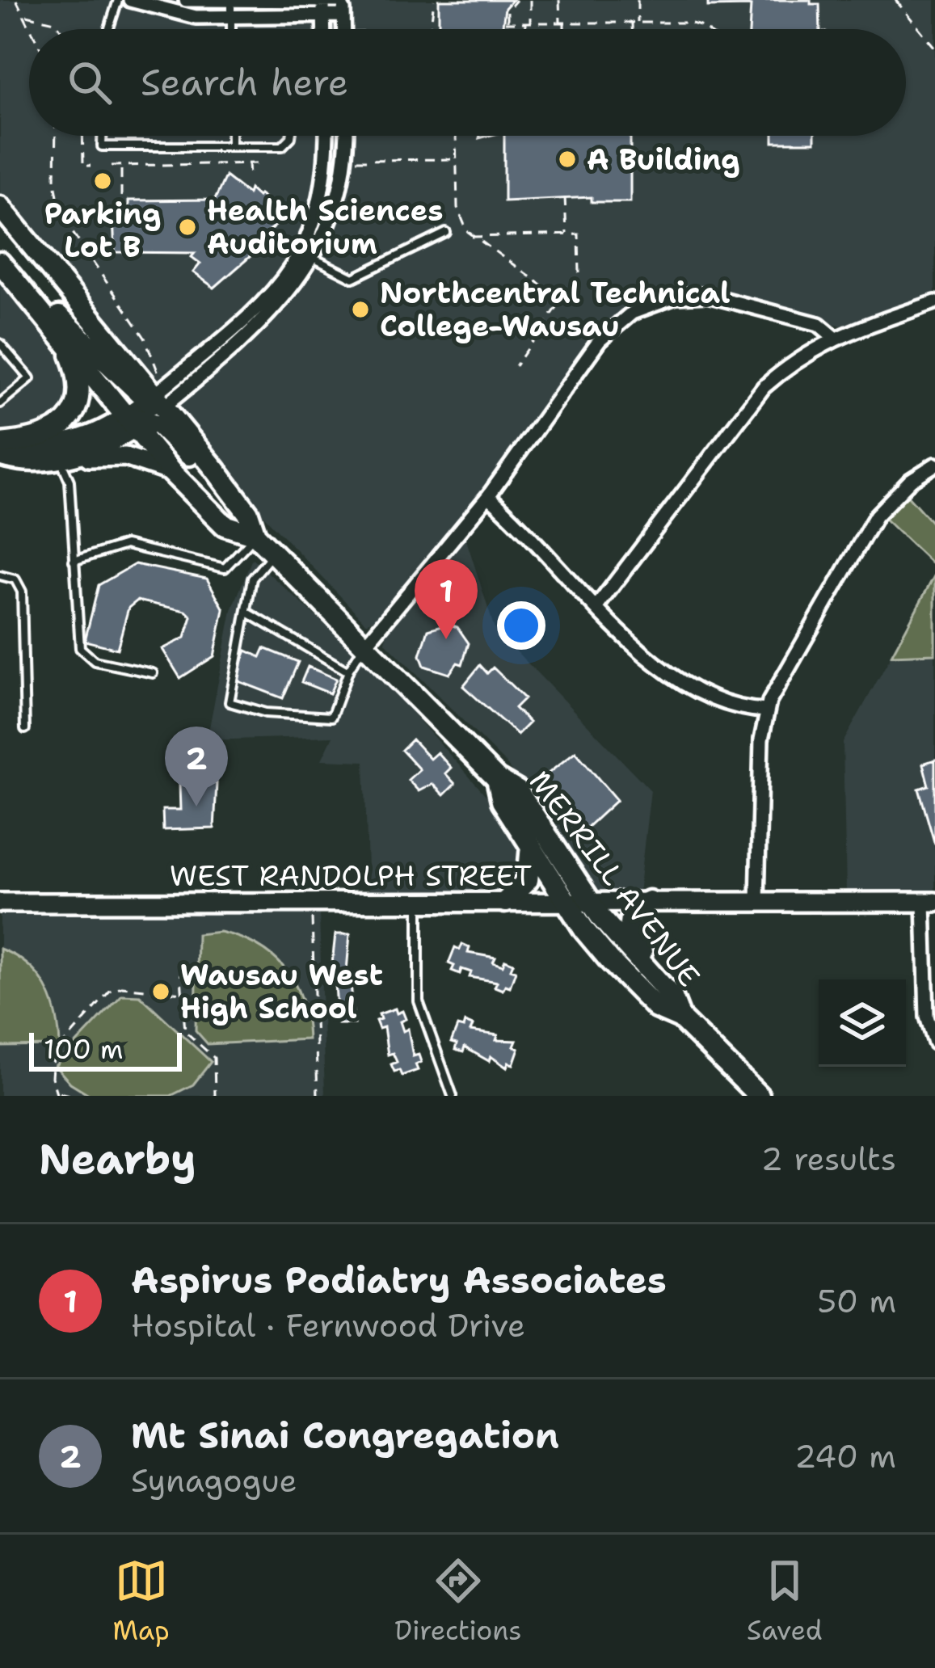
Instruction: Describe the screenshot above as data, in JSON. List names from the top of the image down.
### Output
{
  "streets": {
    "main road": ["MERRILL AVENUE"],
    "street": ["WEST RANDOLPH STREET"]
  },
  "crossings": [
    ["WEST RANDOLPH STREET", "MERRILL AVENUE"]
  ],
  "places": [
    "A Building",
    "Parking Lot B",
    "Health Sciences Auditorium",
    "Northcentral Technical College-Wausau",
    "Wausau West High School"
  ],
  "scale_bar": "100 m",
  "page": {
    "search": "Search here",
    "pins": ["1", "2"],
    "scale": "100 m",
    "heading": ["Nearby", "2 results"],
    "list": [
      {
        "mark": "1",
        "name": "Aspirus Podiatry Associates",
        "note": "Hospital · Fernwood Drive",
        "value": "50 m"
      },
      {
        "mark": "2",
        "name": "Mt Sinai Congregation",
        "note": "Synagogue",
        "value": "240 m"
      }
    ],
    "nav": ["Map", "Directions", "Saved"]
  }
}
